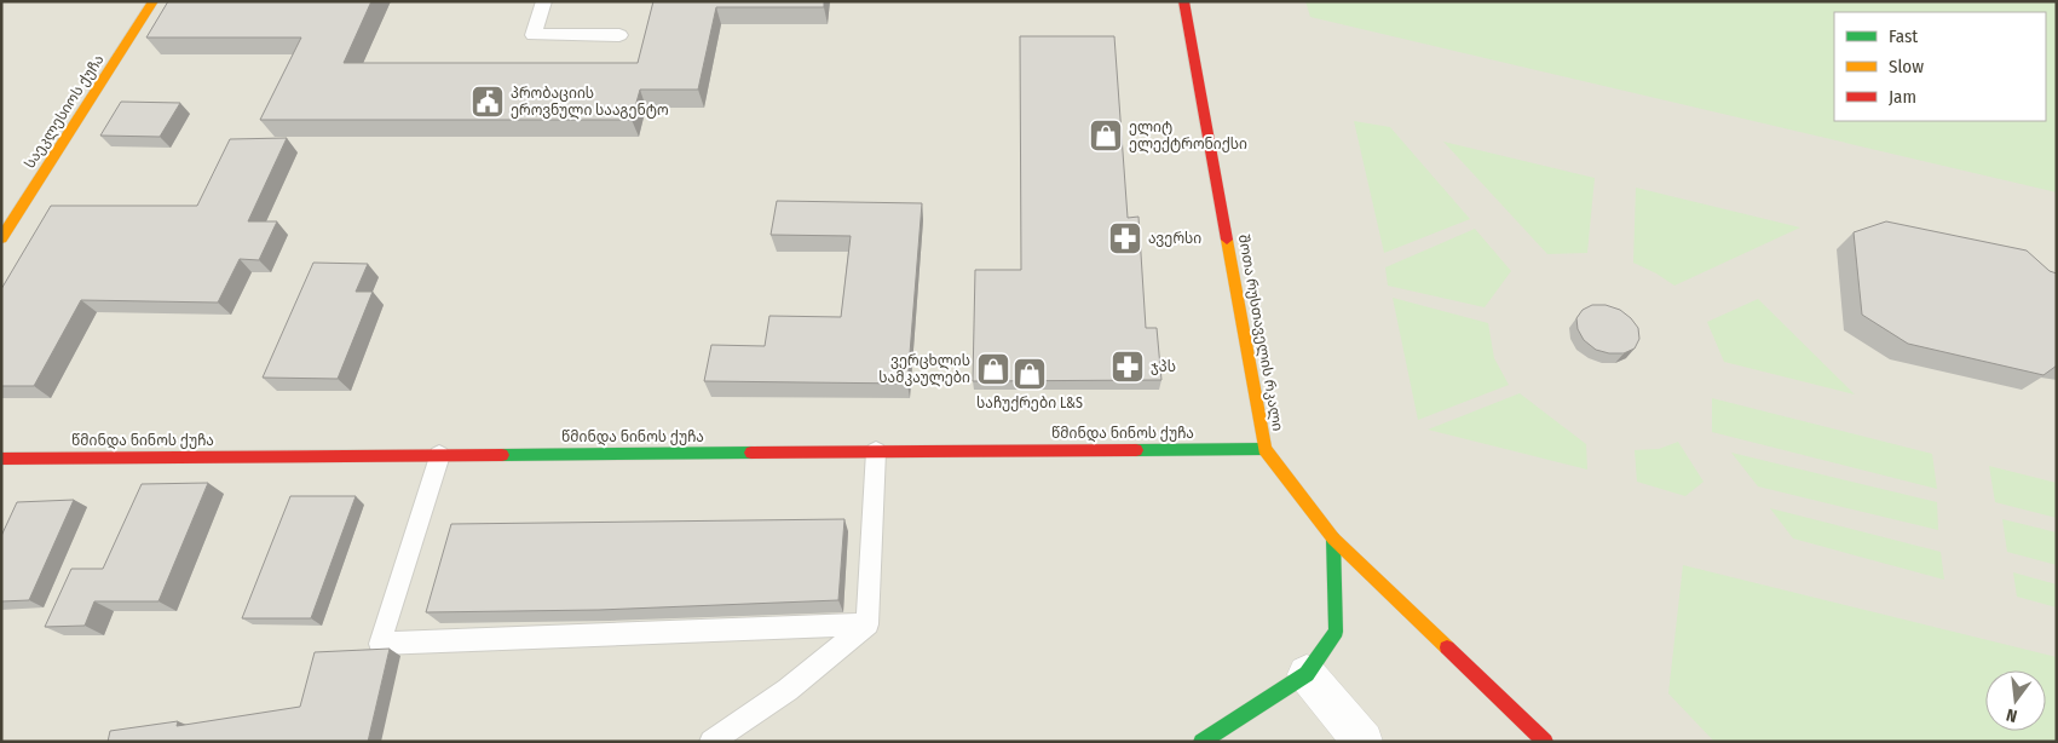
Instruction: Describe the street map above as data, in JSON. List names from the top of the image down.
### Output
{
  "streets": {
    "street": ["საეკლესიოს ქუჩა", "შოთა რუსთაველის რკალი", "წმინდა ნინოს ქუჩა"]
  },
  "crossings": [
    ["შოთა რუსთაველის რკალი", "წმინდა ნინოს ქუჩა"]
  ],
  "places": {
    "public building": ["პრობაციის ეროვნული სააგენტო"],
    "shop": ["ელიტ ელექტრონიქსი", "ვერცხლის სამკაულები", "საჩუქრები L&S"],
    "pharmacy": ["ავერსი", "ჯპს"]
  },
  "legend": ["Fast", "Slow", "Jam"],
  "north": "bottom"
}
